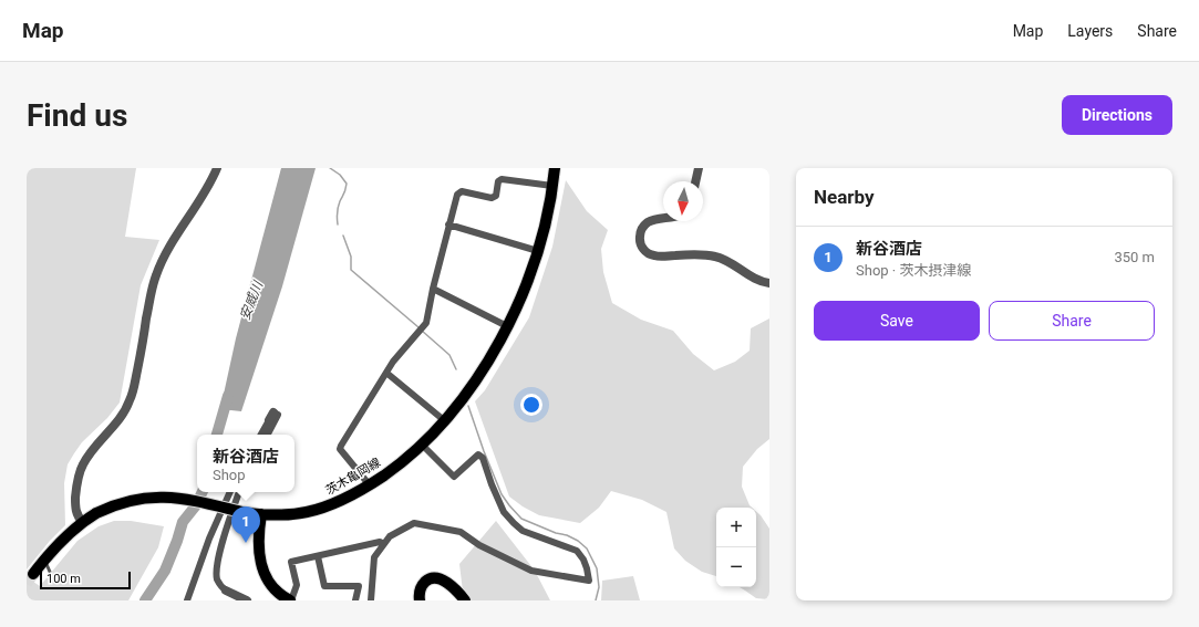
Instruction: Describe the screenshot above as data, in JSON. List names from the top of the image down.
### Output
{
  "streets": {
    "main road": ["茨木亀岡線"]
  },
  "water": ["安威川"],
  "scale_bar": "100 m",
  "north": "bottom",
  "page": {
    "header": "Map",
    "nav": ["Map", "Layers", "Share"],
    "buttons": [
      "Directions",
      ["Save", "Share"]
    ],
    "title": "Find us",
    "heading": "Nearby",
    "list": [
      {
        "mark": "1",
        "name": "新谷酒店",
        "note": "Shop · 茨木摂津線",
        "value": "350 m"
      }
    ],
    "popup": ["新谷酒店", "Shop"],
    "pins": "1",
    "map_buttons": ["+", "−"],
    "scale": "100 m"
  }
}
